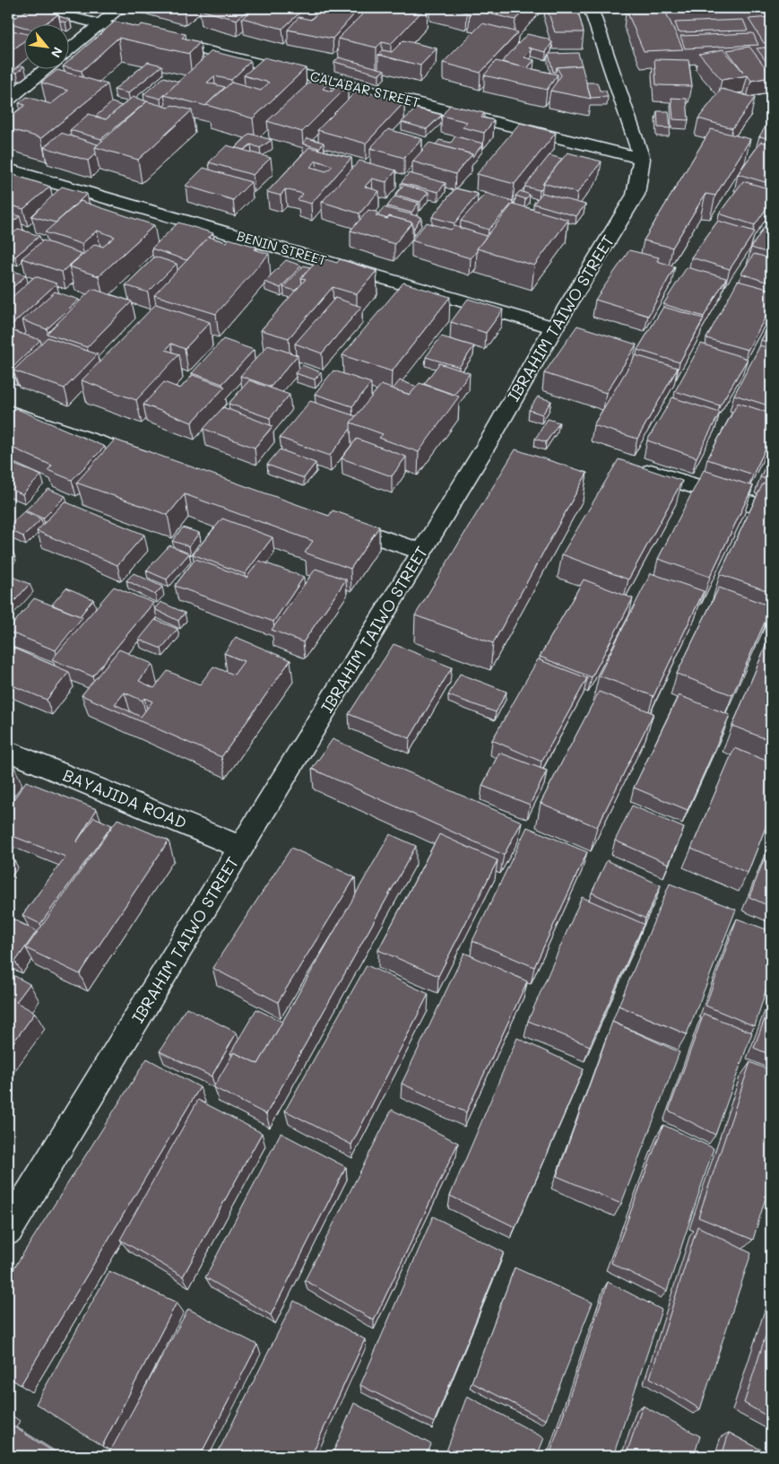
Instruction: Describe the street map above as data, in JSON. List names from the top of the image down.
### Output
{
  "streets": {
    "street": [
      "CALABAR STREET",
      "BENIN STREET",
      "IBRAHIM TAIWO STREET",
      "BAYAJIDA ROAD"
    ]
  },
  "crossings": [
    ["CALABAR STREET", "IBRAHIM TAIWO STREET"],
    ["BENIN STREET", "IBRAHIM TAIWO STREET"],
    ["IBRAHIM TAIWO STREET", "BAYAJIDA ROAD"]
  ],
  "north": "bottom right"
}
